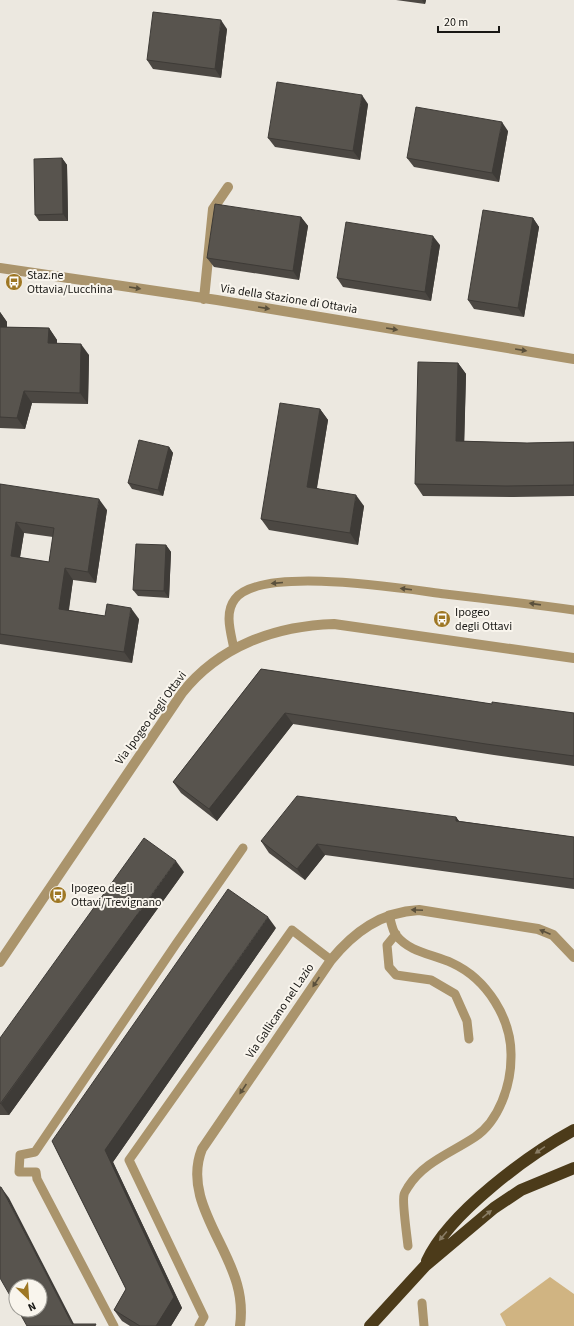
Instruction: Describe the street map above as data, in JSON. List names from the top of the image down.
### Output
{
  "streets": {
    "street": ["Via della Stazione di Ottavia", "Via Ipogeo degli Ottavi", "Via Gallicano nel Lazio"]
  },
  "one_way": ["Via della Stazione di Ottavia"],
  "places": {
    "bus stop": ["Staz.ne Ottavia/Lucchina", "Ipogeo degli Ottavi", "Ipogeo degli Ottavi/Trevignano"]
  },
  "scale_bar": "20 m",
  "north": "bottom right"
}
